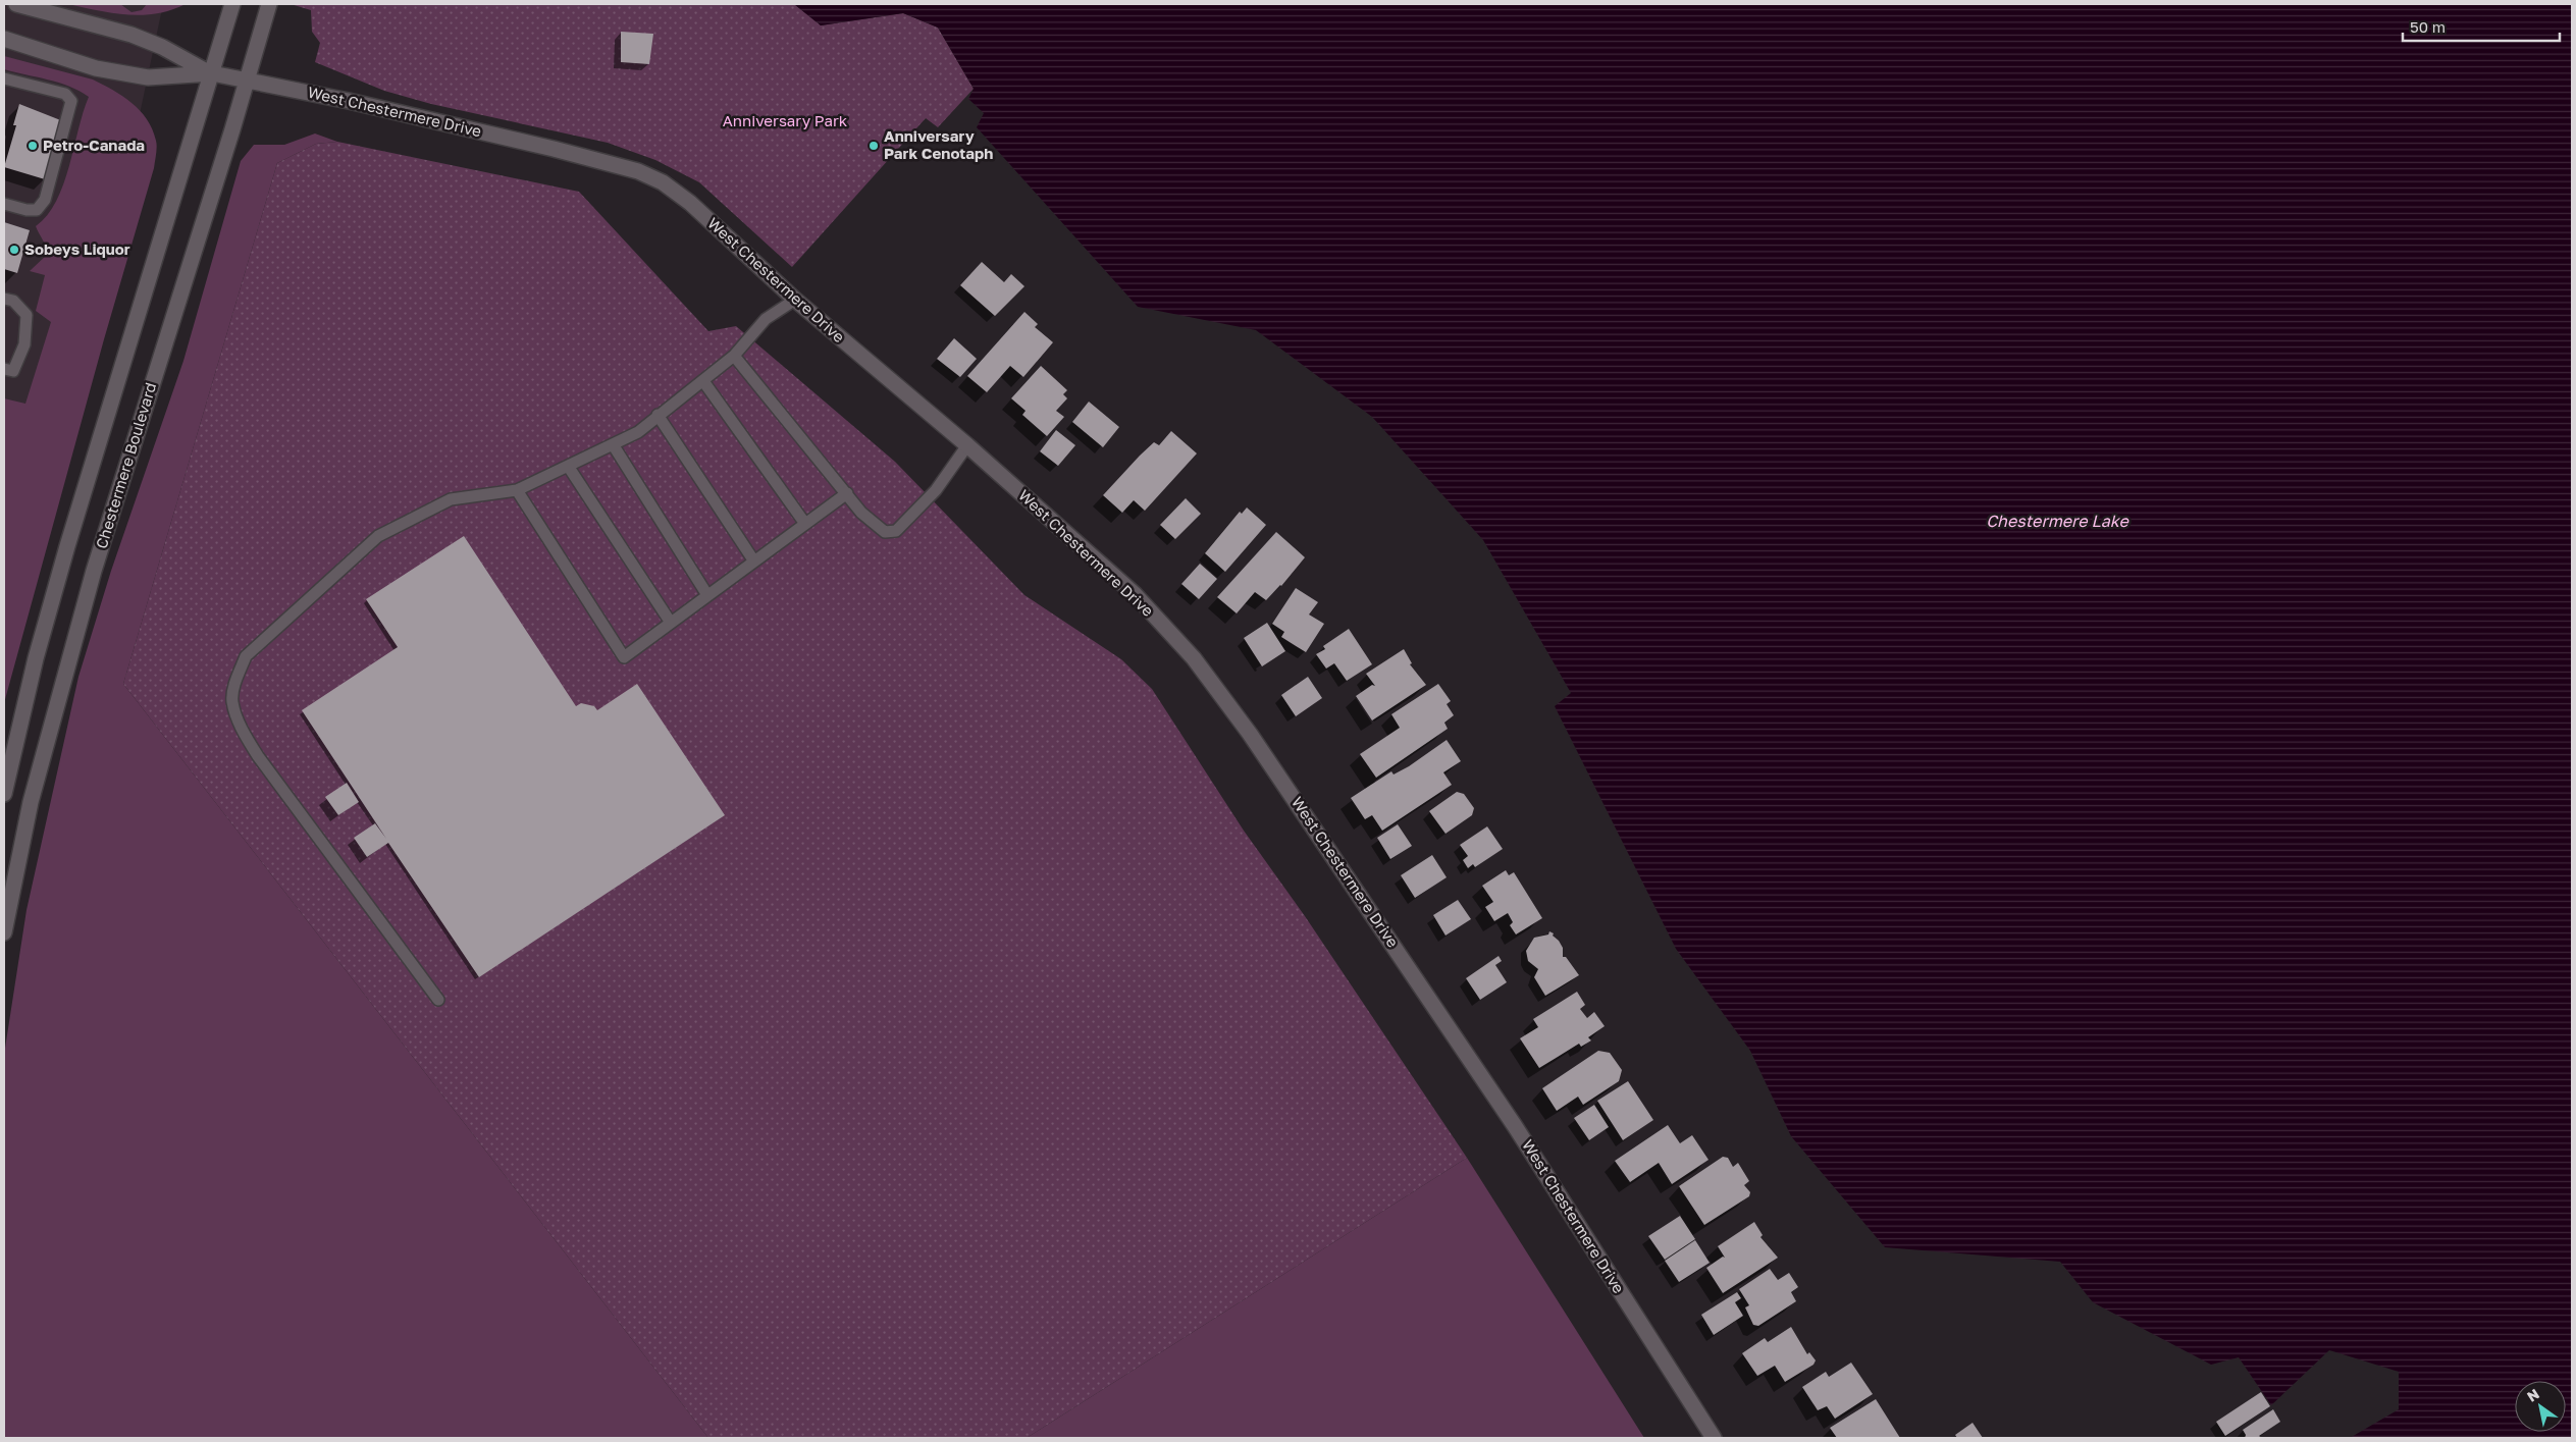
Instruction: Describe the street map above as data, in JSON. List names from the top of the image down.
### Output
{
  "streets": {
    "street": ["West Chestermere Drive", "Chestermere Boulevard"]
  },
  "crossings": [
    ["West Chestermere Drive", "Chestermere Boulevard"]
  ],
  "water": ["Chestermere Lake"],
  "parks": ["Anniversary Park"],
  "places": ["Petro-Canada", "Anniversary Park Cenotaph", "Sobeys Liquor"],
  "scale_bar": "50 m",
  "north": "top left"
}
